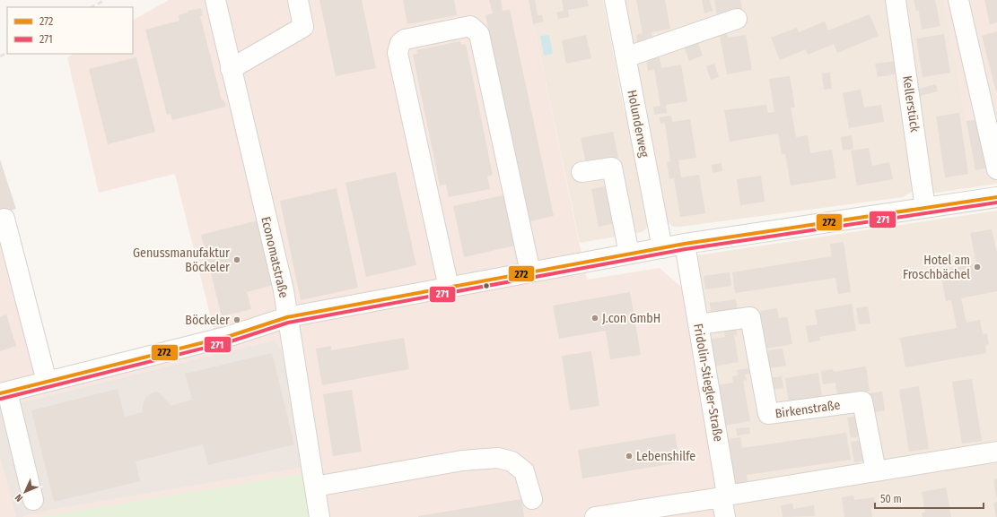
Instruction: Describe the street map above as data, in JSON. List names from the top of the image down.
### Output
{
  "streets": {
    "street": [
      "Kellerstück",
      "Holunderweg",
      "Economatstraße",
      "Fridolin-Stiegler-Straße",
      "Birkenstraße"
    ]
  },
  "crossings": [
    ["Fridolin-Stiegler-Straße", "Birkenstraße"]
  ],
  "places": [
    "Genussmanufaktur Böckeler",
    "Hotel am Froschbächel",
    "J.con GmbH",
    "Böckeler",
    "Lebenshilfe"
  ],
  "lines": ["transit line 272", "transit line 271"],
  "legend": ["272", "271"],
  "scale_bar": "50 m",
  "north": "bottom left"
}
